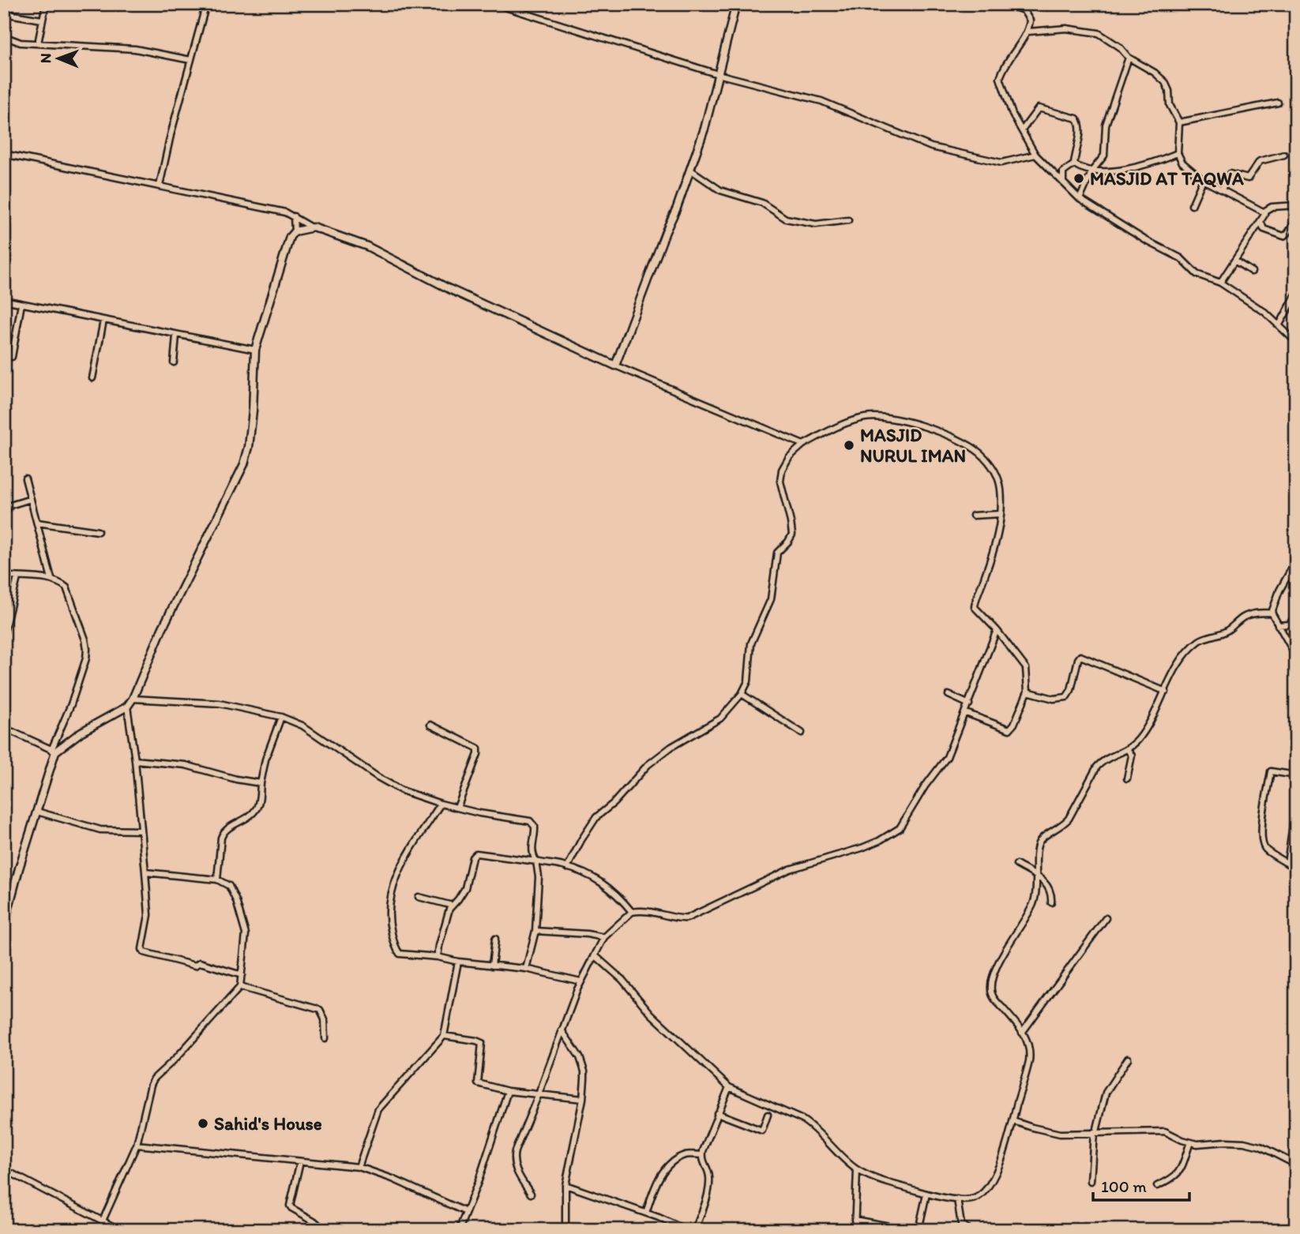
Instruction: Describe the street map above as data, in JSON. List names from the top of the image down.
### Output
{
  "places": ["MASJID AT TAQWA", "MASJID NURUL IMAN", "Sahid's House"],
  "scale_bar": "100 m",
  "north": "left"
}
